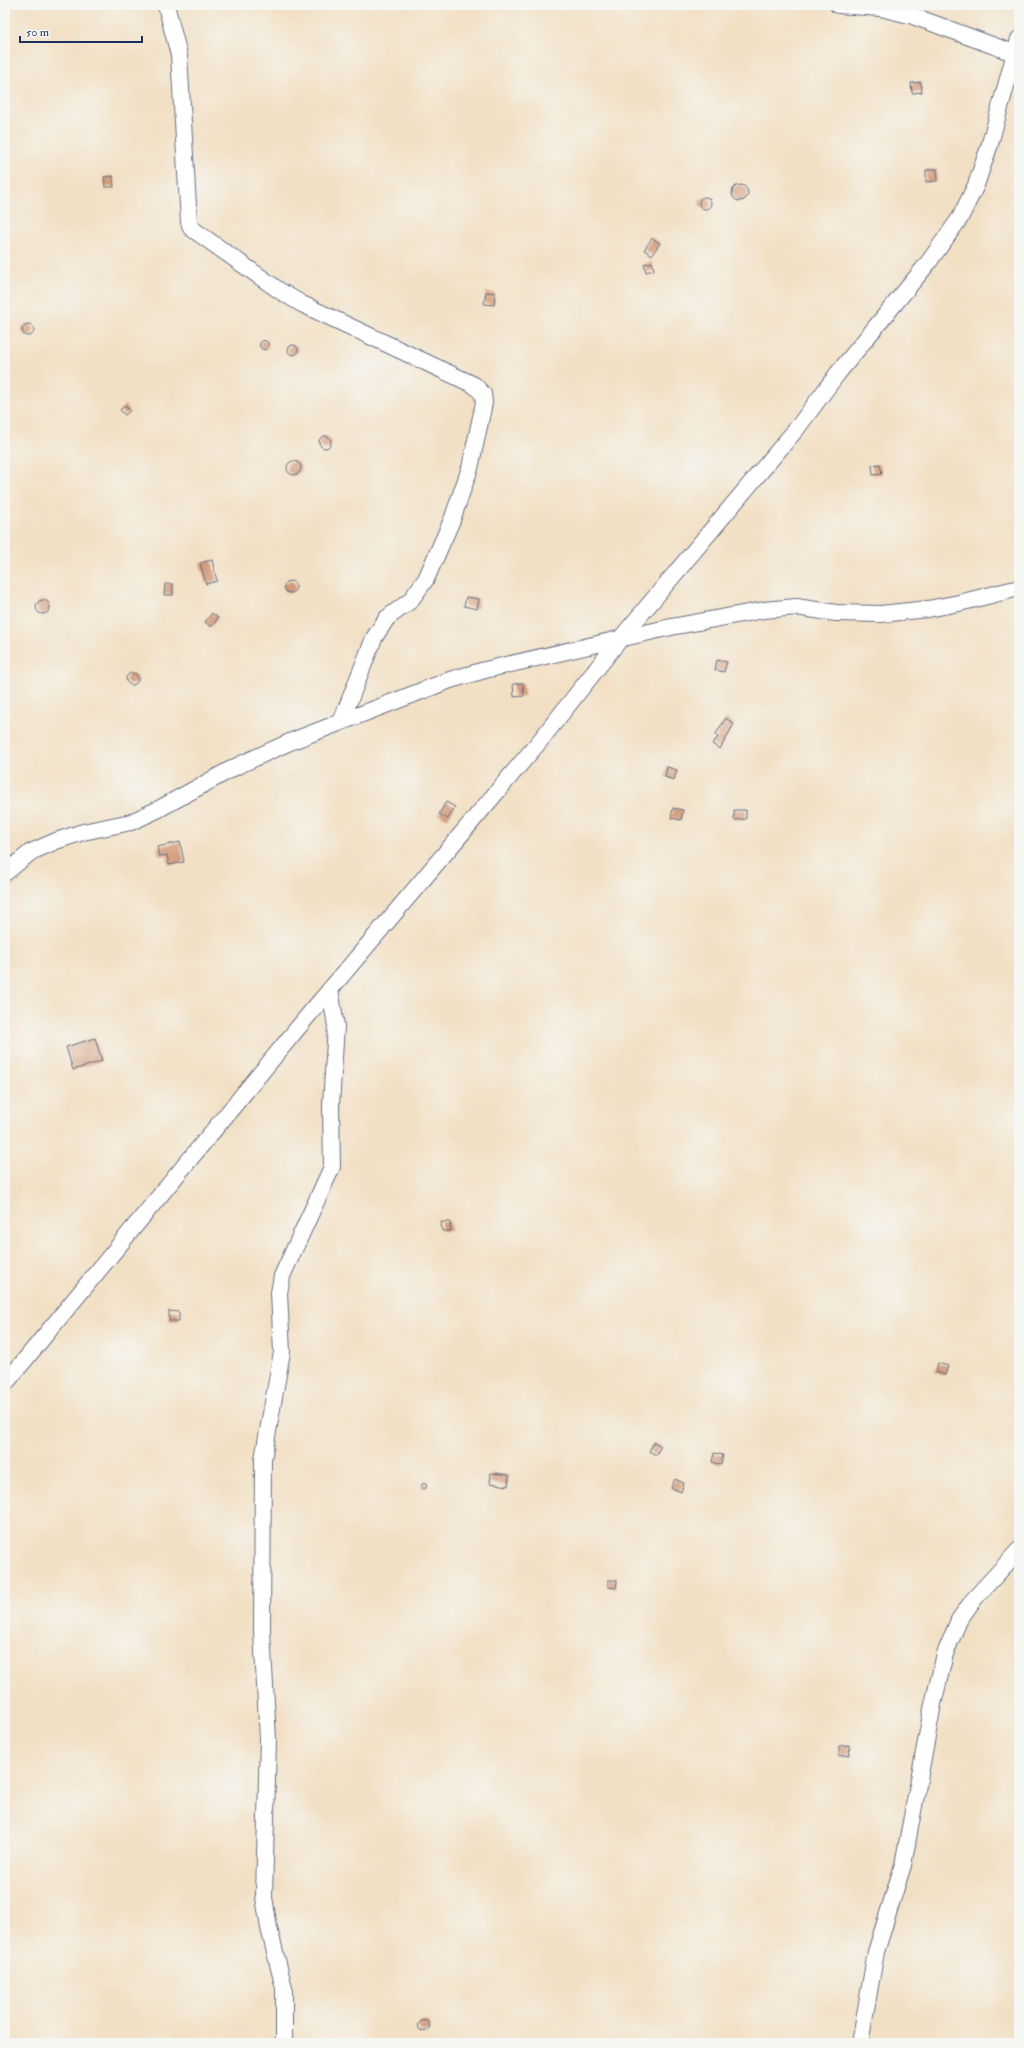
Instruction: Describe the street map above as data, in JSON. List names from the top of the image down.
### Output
{
  "scale_bar": "50 m"
}
